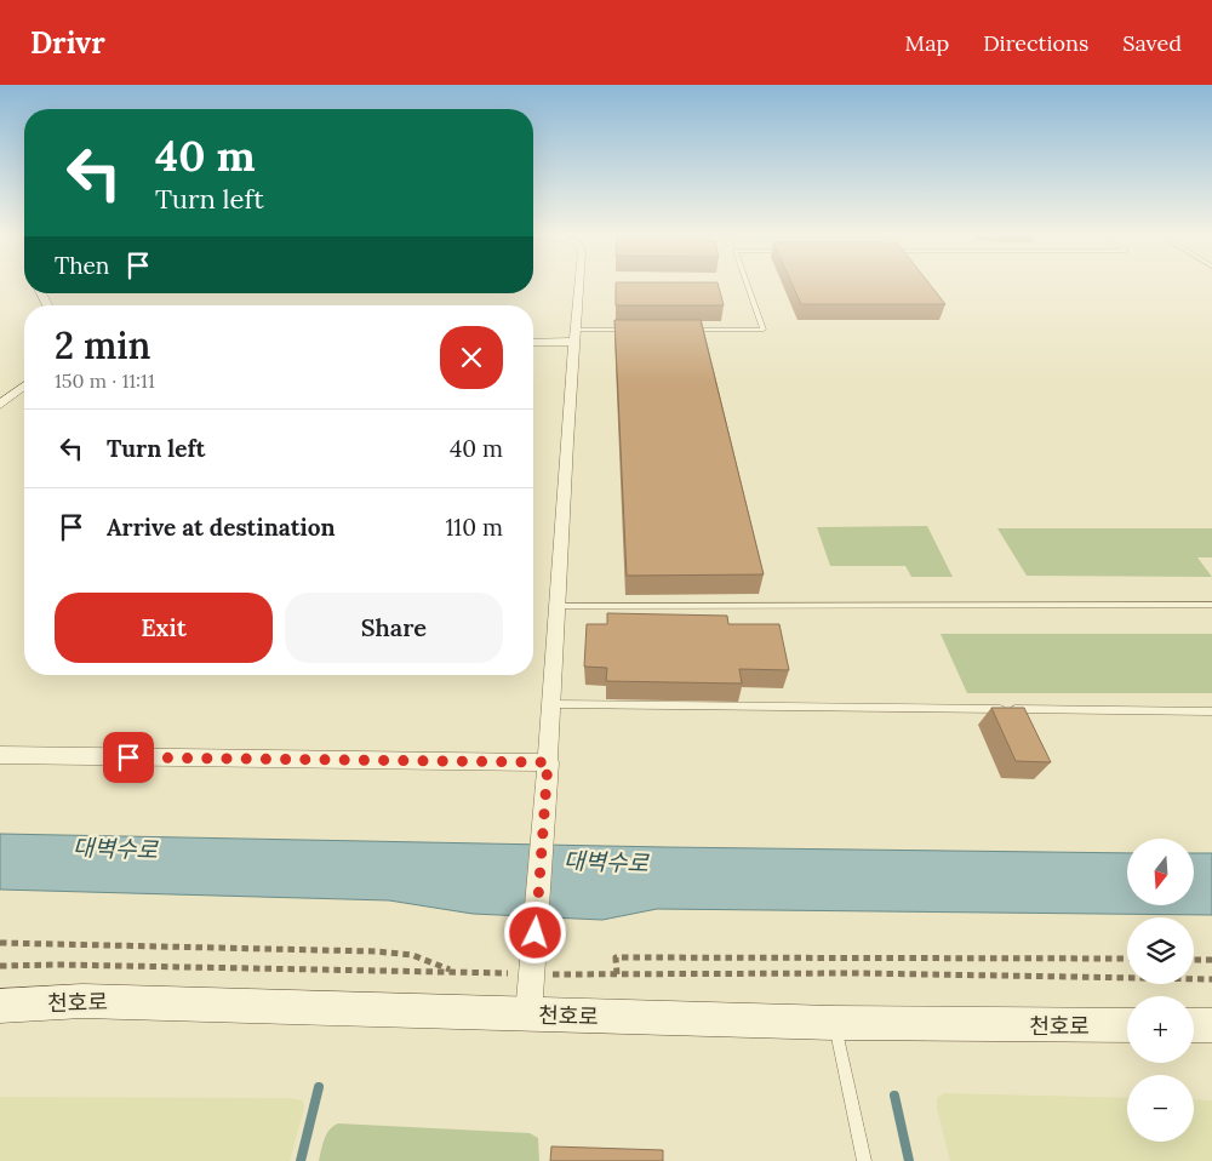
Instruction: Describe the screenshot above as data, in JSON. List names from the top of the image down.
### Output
{
  "streets": {
    "street": ["천호로"]
  },
  "water": ["대벽수로"],
  "north": "bottom",
  "page": {
    "header": "Drivr",
    "nav": ["Map", "Directions", "Saved"],
    "turn": ["40 m", "Turn left"],
    "then": "Then",
    "heading": ["2 min", "150 m · 11:11"],
    "list": [
      {
        "name": "Turn left",
        "value": "40 m"
      },
      {
        "name": "Arrive at destination",
        "value": "110 m"
      }
    ],
    "buttons": ["Exit", "Share"],
    "map_buttons": ["+", "−"]
  }
}
